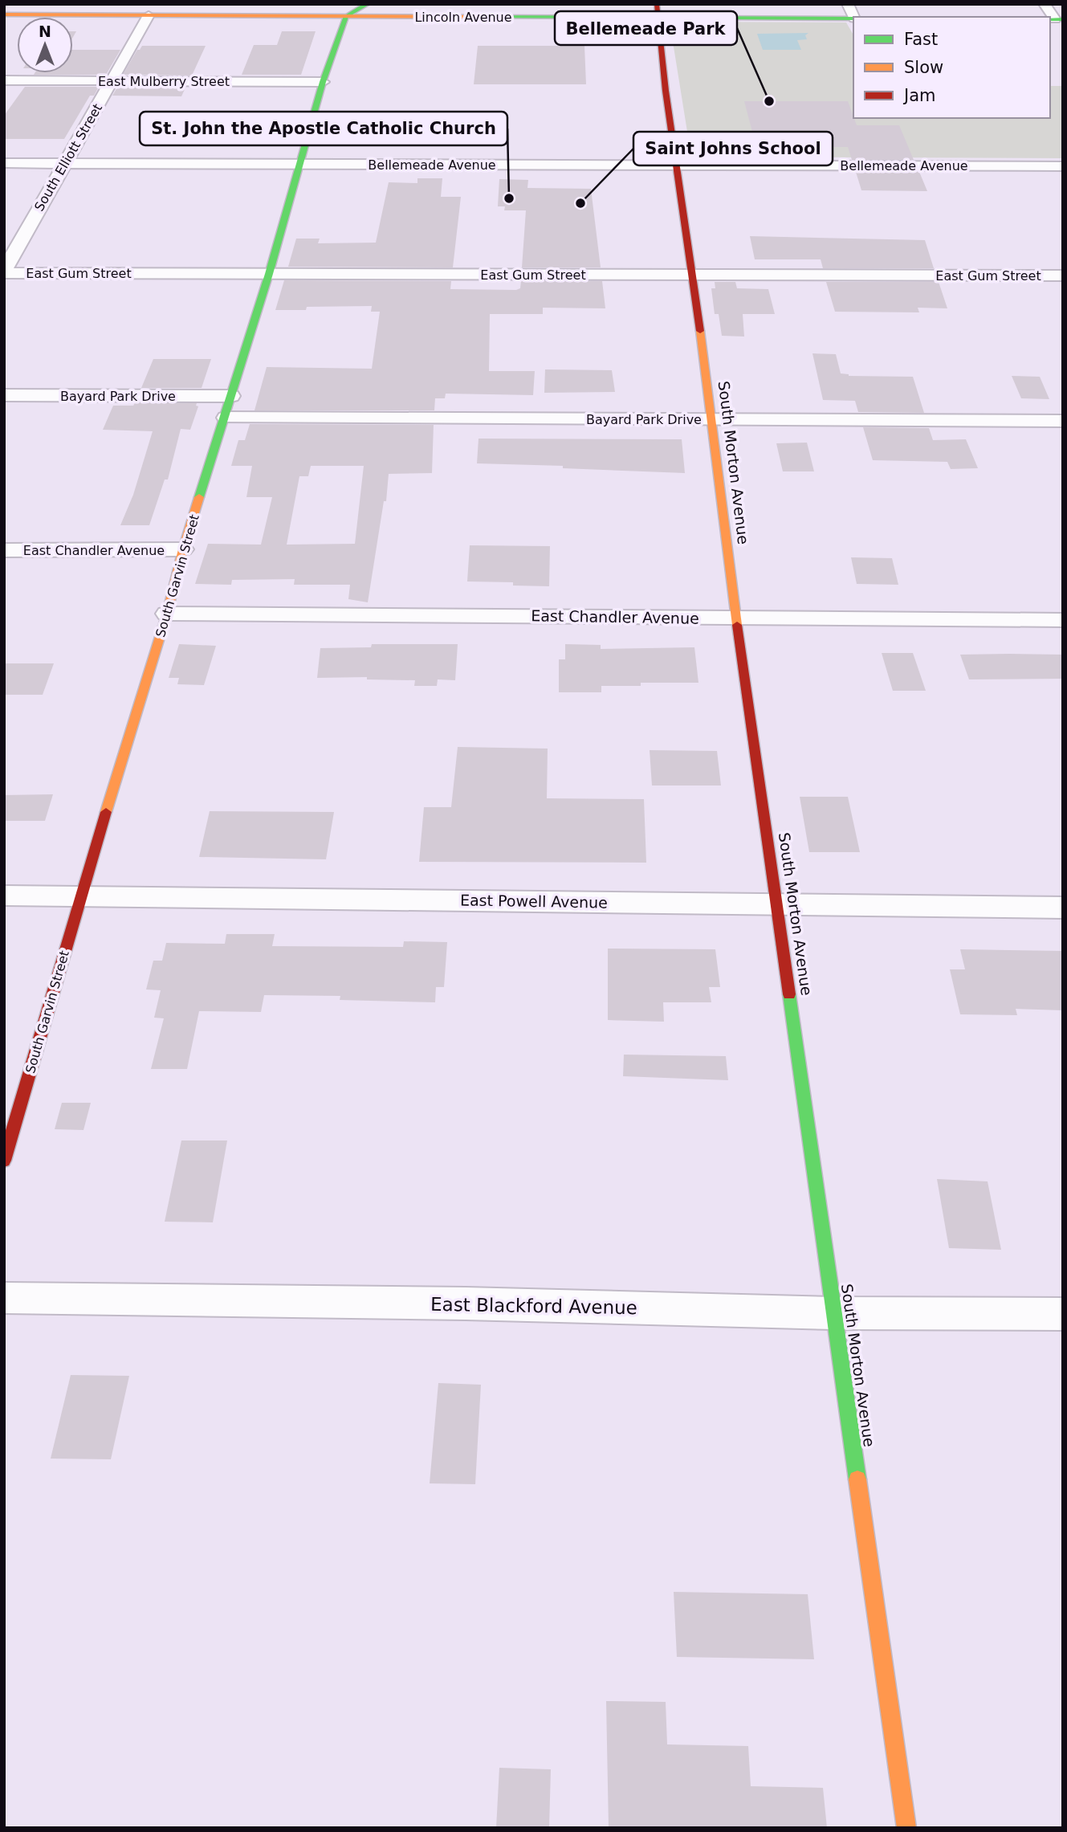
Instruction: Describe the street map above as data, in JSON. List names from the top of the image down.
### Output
{
  "streets": {
    "street": [
      "Lincoln Avenue",
      "East Mulberry Street",
      "South Elliott Street",
      "Bellemeade Avenue",
      "East Gum Street",
      "Bayard Park Drive",
      "South Morton Avenue",
      "East Chandler Avenue",
      "South Garvin Street",
      "East Powell Avenue",
      "East Blackford Avenue"
    ]
  },
  "crossings": [
    ["Lincoln Avenue", "South Elliott Street"],
    ["Lincoln Avenue", "South Morton Avenue"],
    ["Lincoln Avenue", "South Garvin Street"],
    ["East Mulberry Street", "South Elliott Street"],
    ["East Mulberry Street", "South Garvin Street"],
    ["South Elliott Street", "Bellemeade Avenue"],
    ["South Elliott Street", "East Gum Street"],
    ["Bellemeade Avenue", "South Morton Avenue"],
    ["Bellemeade Avenue", "South Garvin Street"],
    ["East Gum Street", "South Morton Avenue"],
    ["East Gum Street", "South Garvin Street"],
    ["Bayard Park Drive", "South Morton Avenue"],
    ["Bayard Park Drive", "South Garvin Street"],
    ["South Morton Avenue", "East Chandler Avenue"],
    ["South Morton Avenue", "East Powell Avenue"],
    ["South Morton Avenue", "East Blackford Avenue"],
    ["East Chandler Avenue", "South Garvin Street"],
    ["South Garvin Street", "East Powell Avenue"]
  ],
  "places": ["Bellemeade Park", "St. John the Apostle Catholic Church", "Saint Johns School"],
  "legend": ["Fast", "Slow", "Jam"],
  "north": "top"
}
